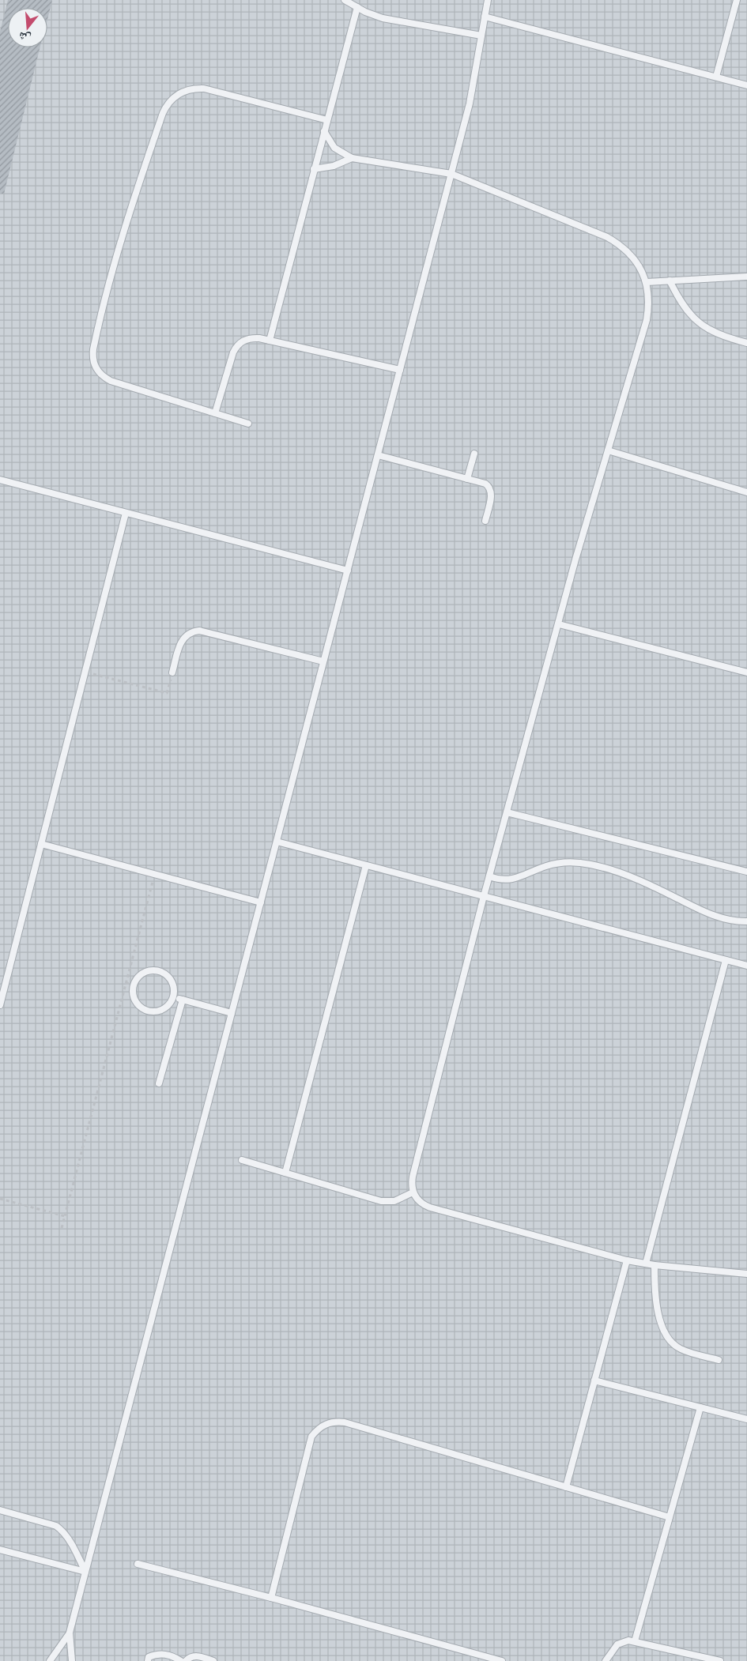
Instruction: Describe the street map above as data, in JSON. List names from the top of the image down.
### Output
{
  "north": "bottom"
}
